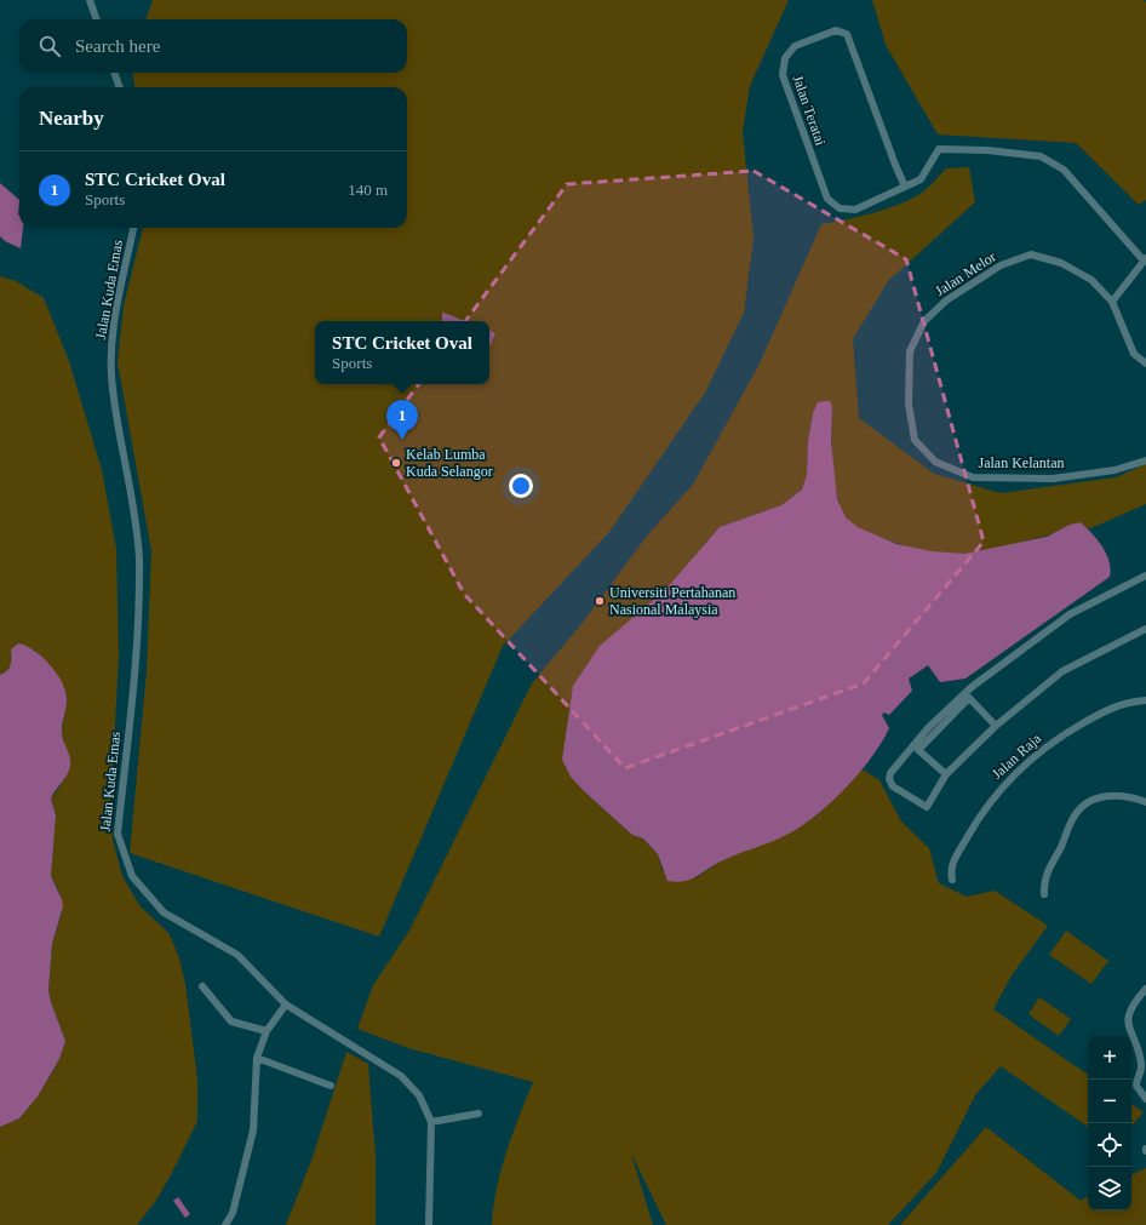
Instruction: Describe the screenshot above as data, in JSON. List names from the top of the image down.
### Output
{
  "streets": {
    "street": [
      "Jalan Teratai",
      "Jalan Melor",
      "Jalan Kuda Emas",
      "Jalan Kelantan",
      "Jalan Raja"
    ]
  },
  "crossings": [
    ["Jalan Melor", "Jalan Kelantan"]
  ],
  "places": ["Kelab Lumba Kuda Selangor", "Universiti Pertahanan Nasional Malaysia"],
  "page": {
    "search": "Search here",
    "heading": "Nearby",
    "list": [
      {
        "mark": "1",
        "name": "STC Cricket Oval",
        "note": "Sports",
        "value": "140 m"
      }
    ],
    "popup": ["STC Cricket Oval", "Sports"],
    "pins": "1",
    "map_buttons": ["+", "−"]
  }
}
